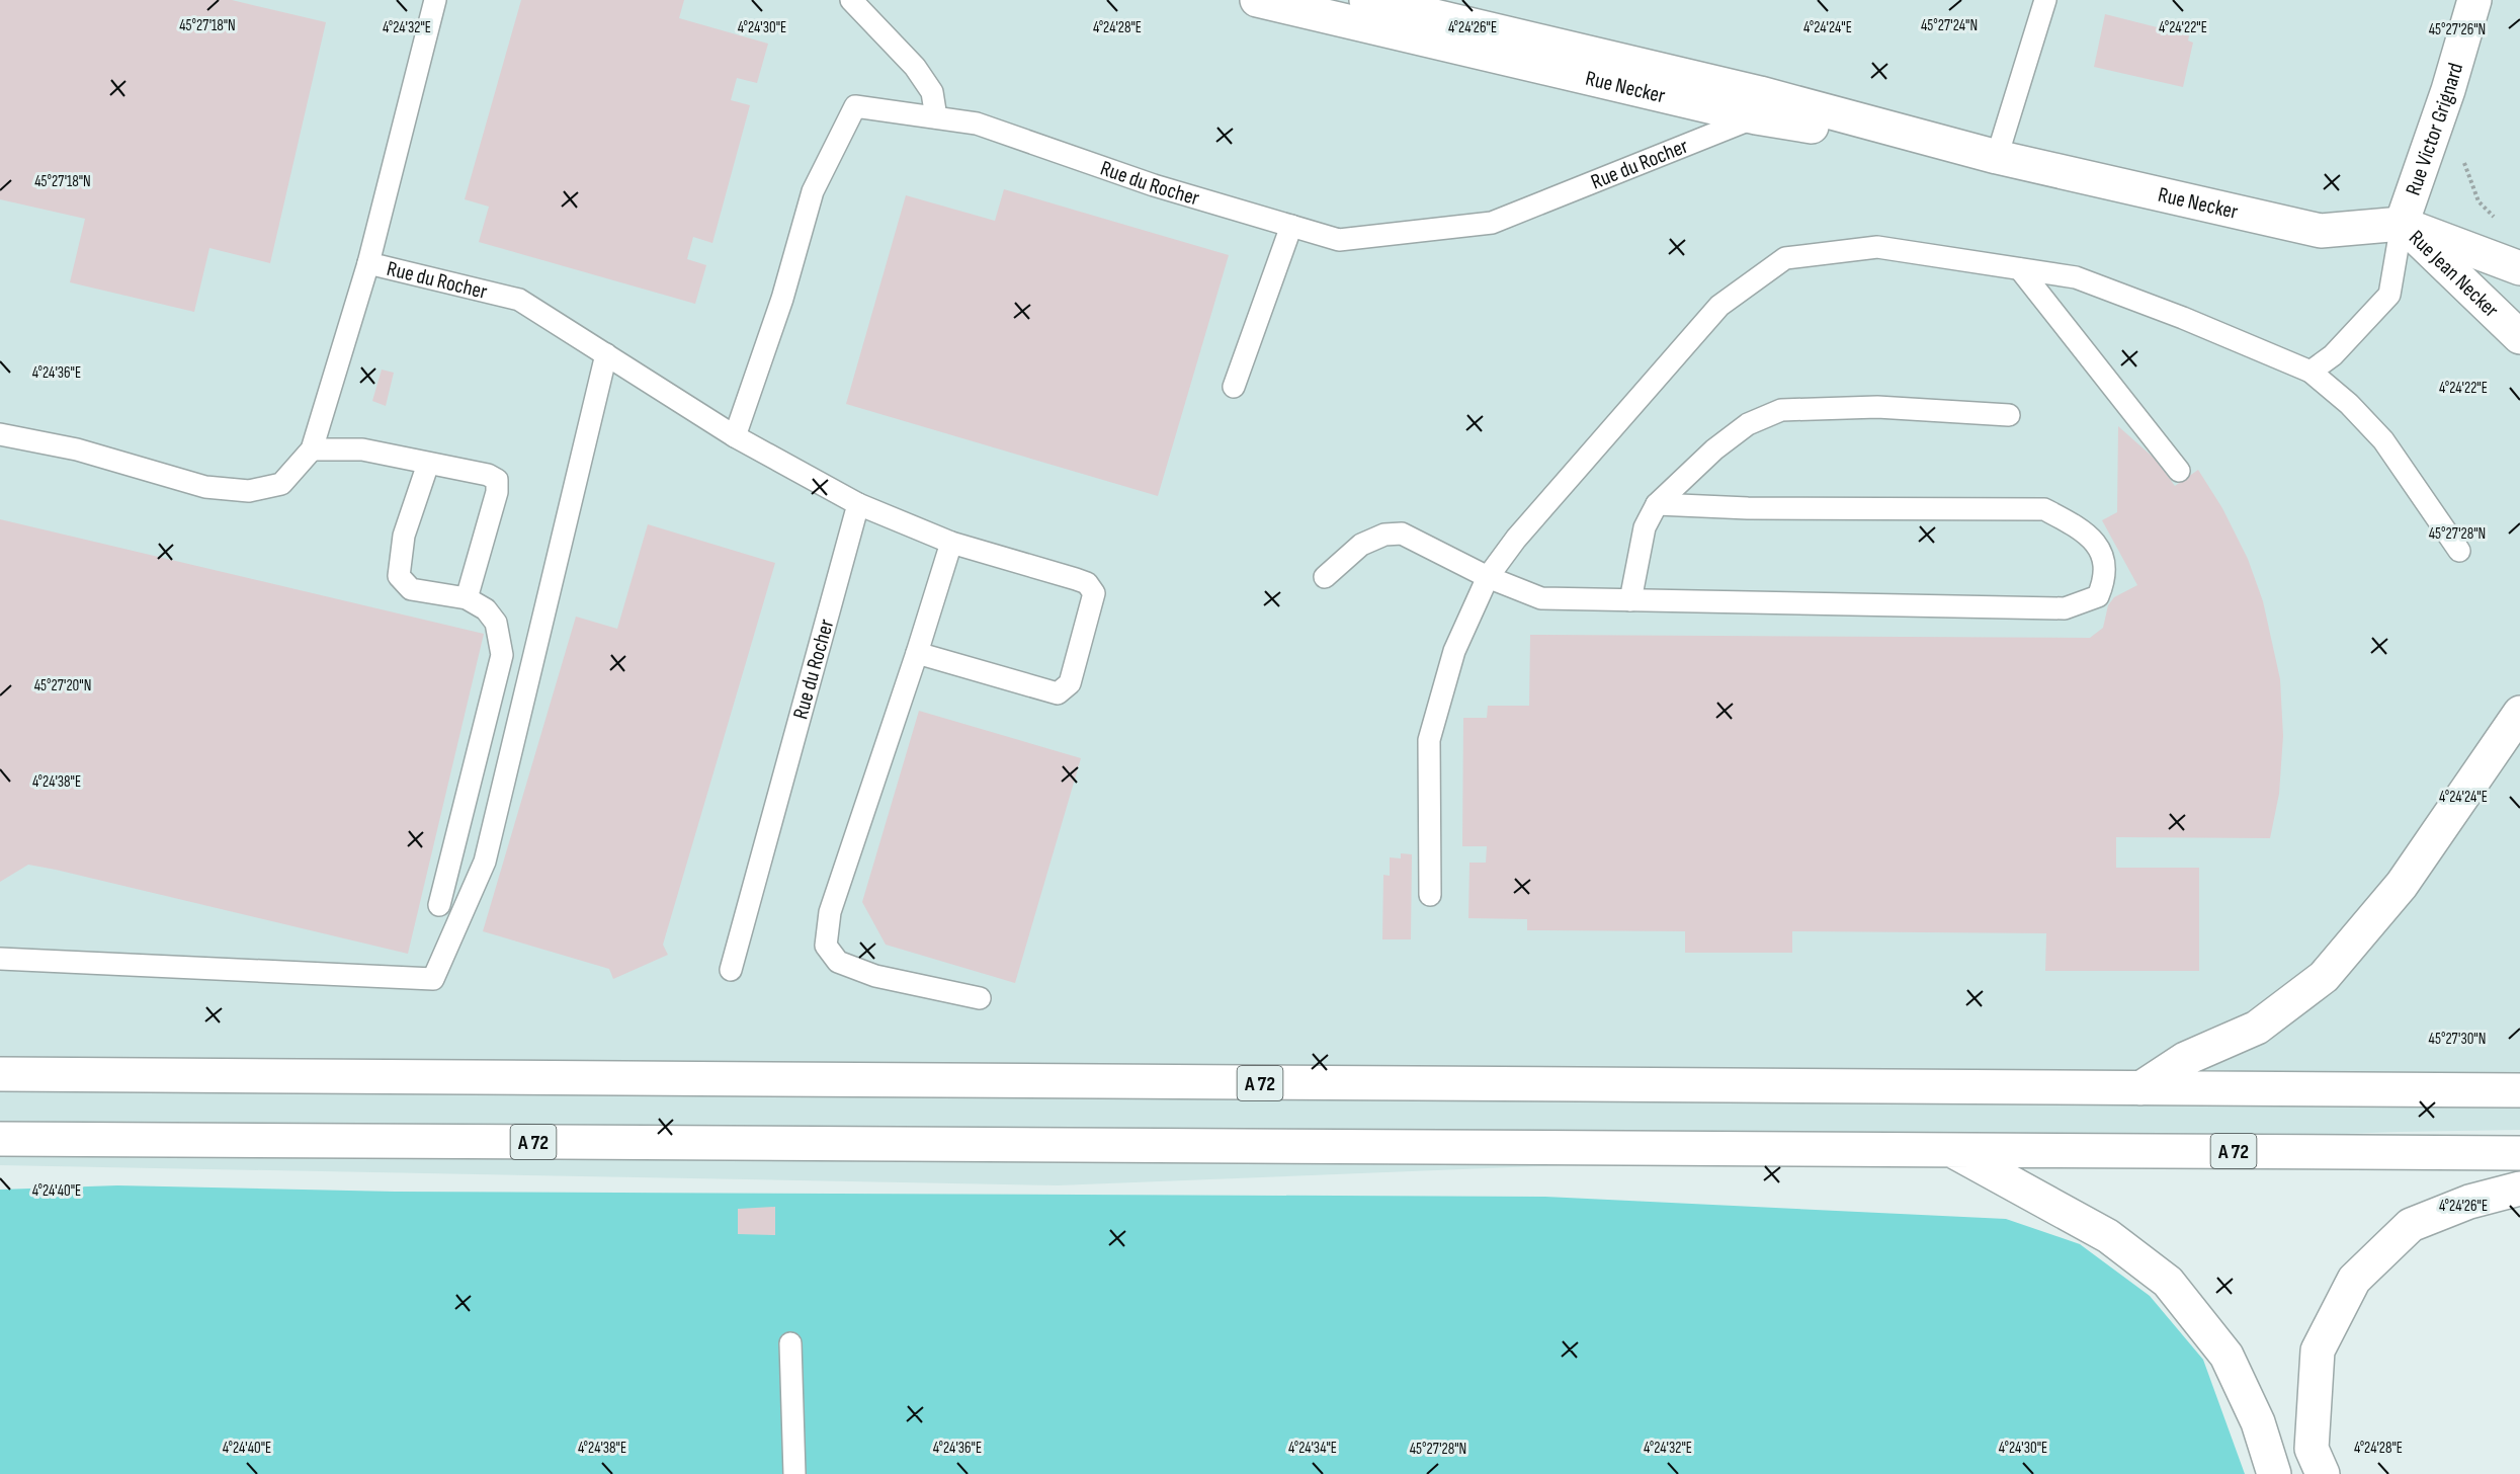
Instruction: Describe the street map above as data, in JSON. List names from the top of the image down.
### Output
{
  "streets": {
    "main road": [
      "Rue Necker",
      "Rue Victor Grignard",
      "Rue Jean Necker",
      "A 72"
    ],
    "lane": ["Rue du Rocher"]
  },
  "crossings": [
    ["Rue Necker", "Rue Victor Grignard"],
    ["Rue Necker", "Rue du Rocher"],
    ["Rue Necker", "Rue Jean Necker"],
    ["Rue Victor Grignard", "Rue Jean Necker"]
  ],
  "coordinates": [
    "45°27'18\"N",
    "45°27'24\"N",
    "4°24'32\"E",
    "4°24'30\"E",
    "4°24'28\"E",
    "4°24'26\"E",
    "4°24'24\"E",
    "4°24'22\"E",
    "45°27'26\"N",
    "4°24'36\"E",
    "45°27'28\"N",
    "45°27'20\"N",
    "4°24'38\"E",
    "45°27'30\"N",
    "4°24'40\"E",
    "4°24'34\"E"
  ]
}
